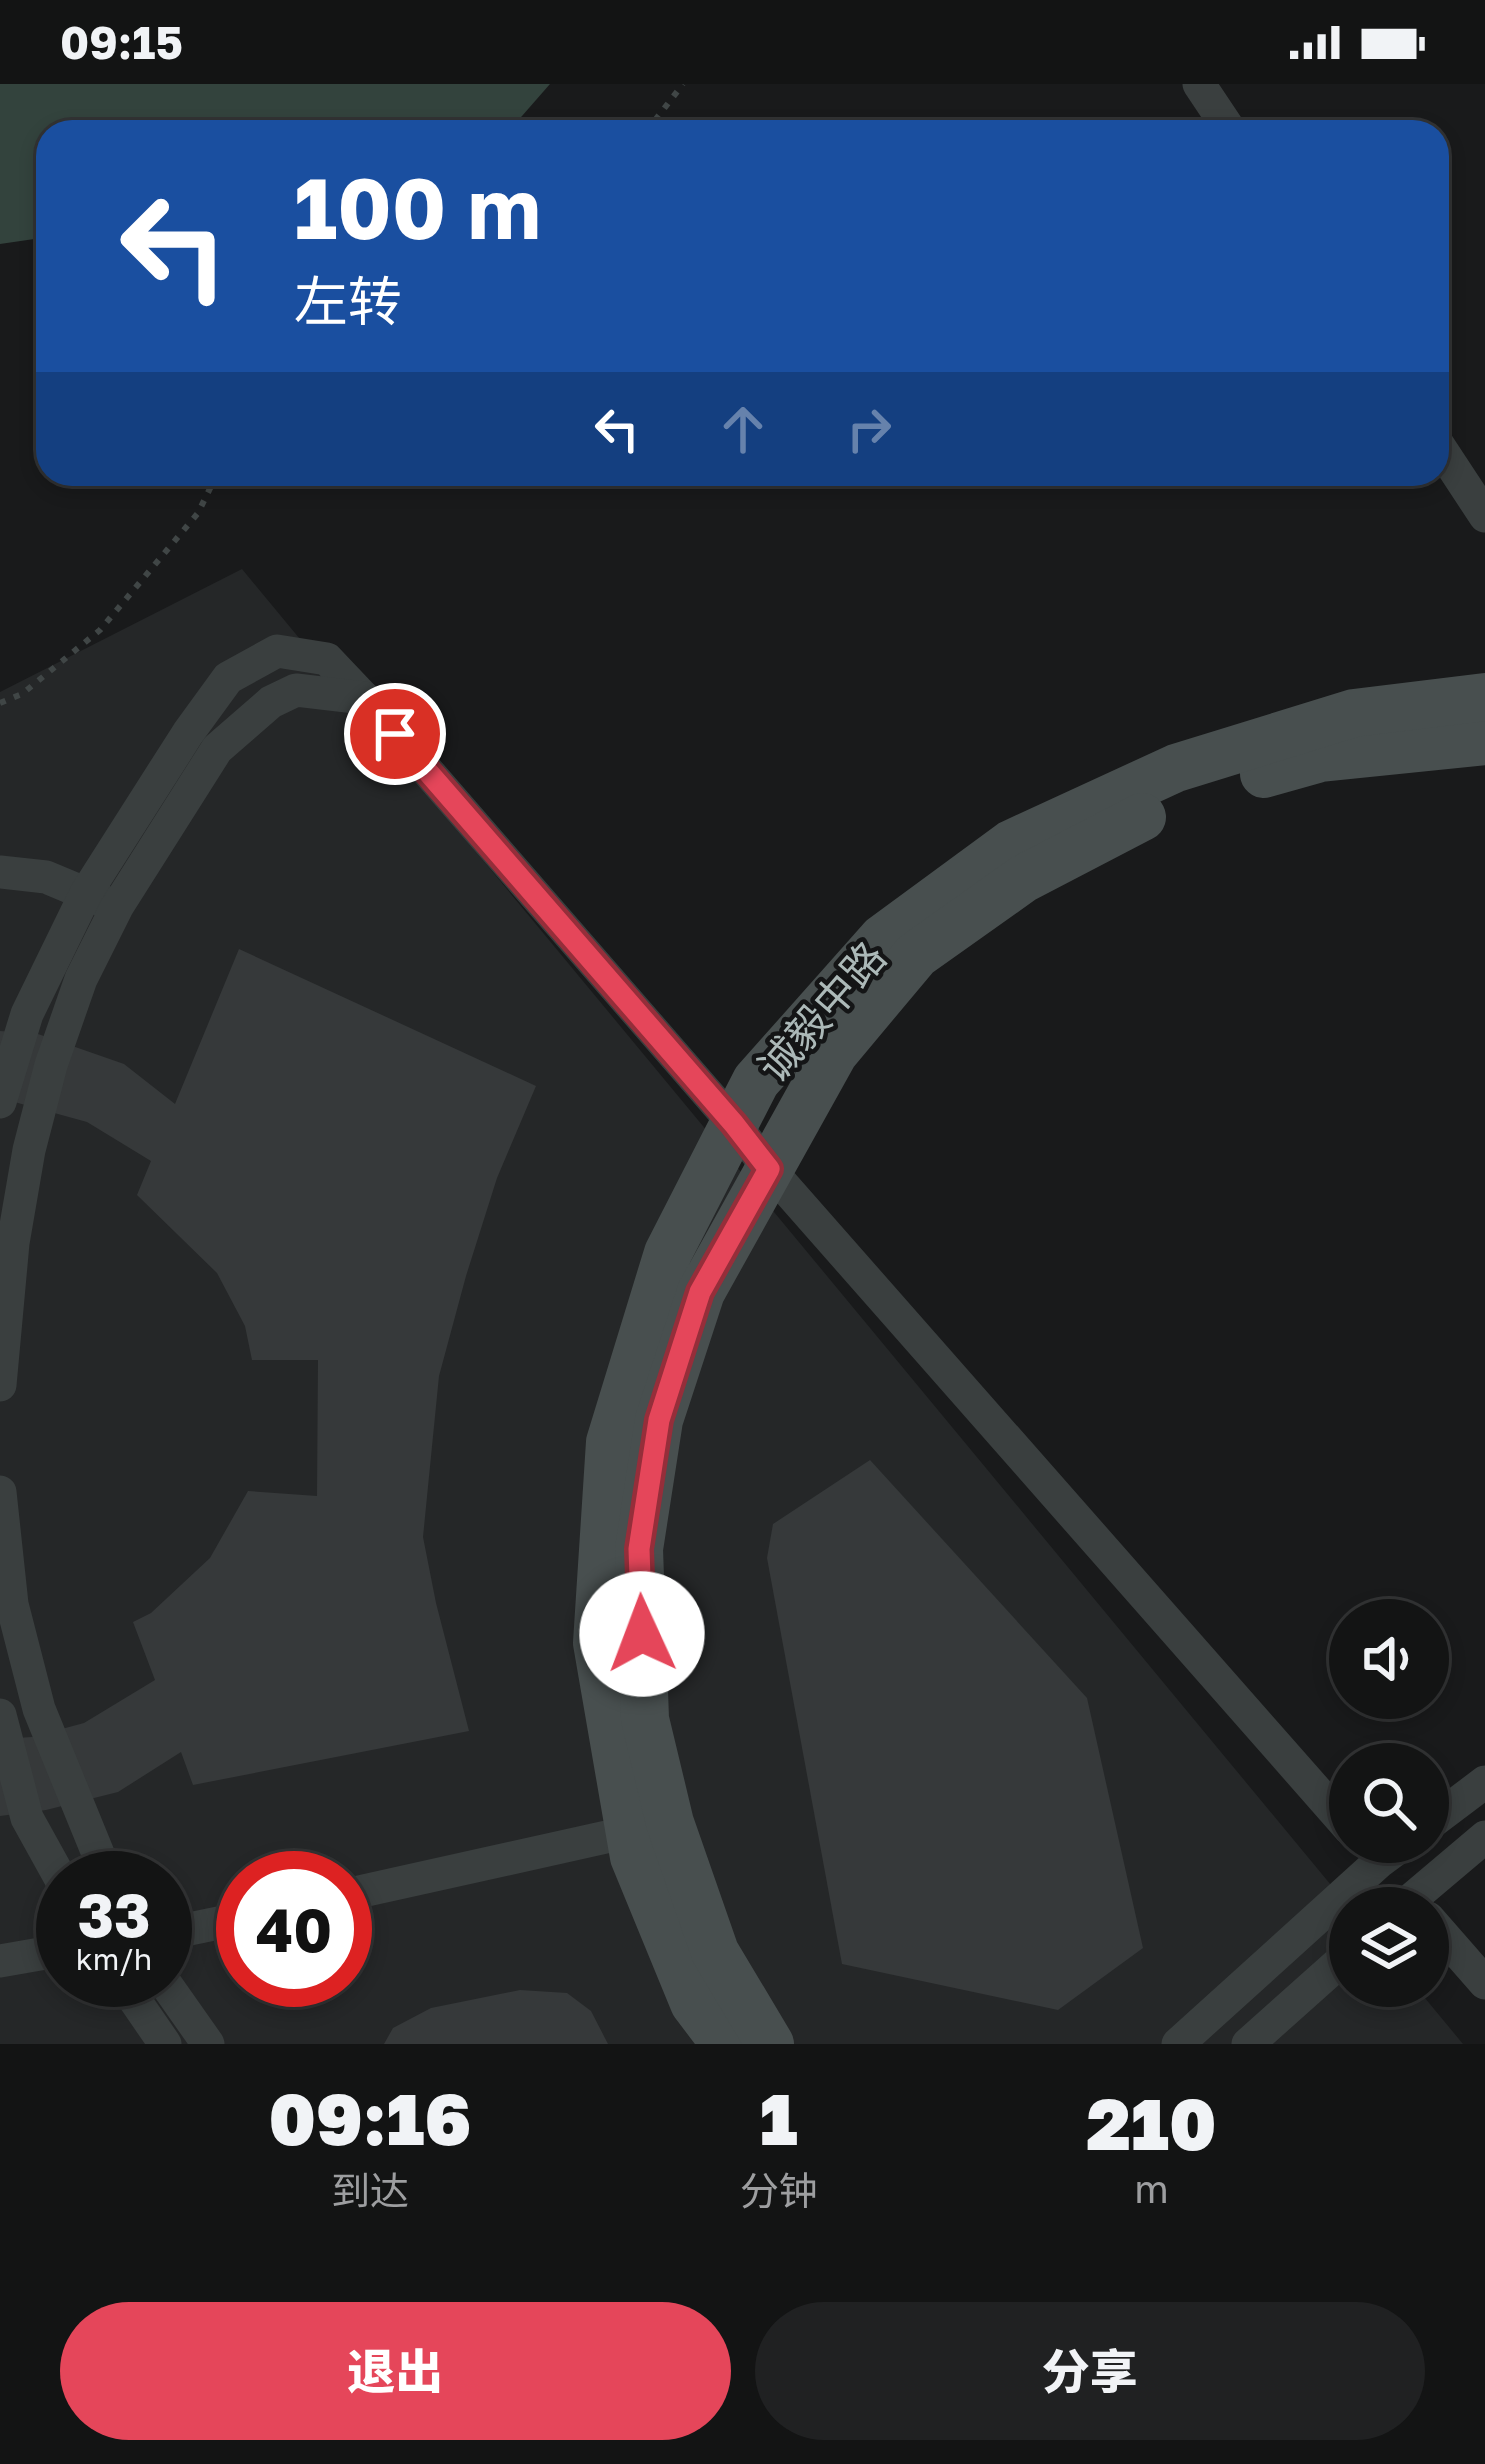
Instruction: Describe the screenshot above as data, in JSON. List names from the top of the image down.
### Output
{
  "streets": {
    "street": ["诚毅中路"]
  },
  "page": {
    "status": "09:15",
    "turn": ["100 m", "左转"],
    "speed": "33 km/h",
    "limit": "40",
    "eta": [
      "09:16",
      "到达",
      "1",
      "分钟",
      "210",
      "m"
    ],
    "buttons": ["退出", "分享"]
  }
}
